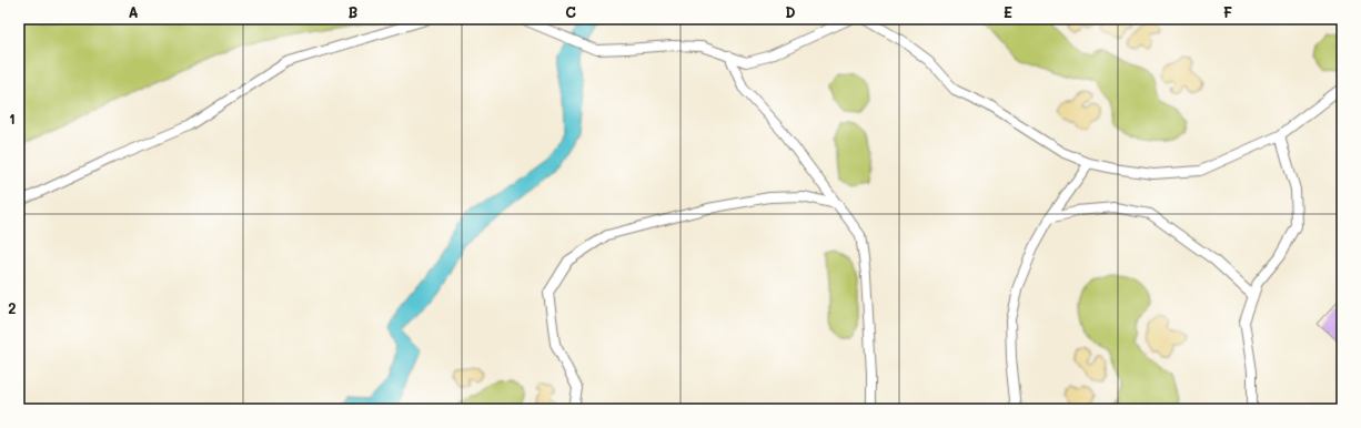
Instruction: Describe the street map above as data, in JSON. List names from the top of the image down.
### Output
{
  "grid": {
    "columns": [
      "A",
      "B",
      "C",
      "D",
      "E",
      "F"
    ],
    "rows": ["1", "2"]
  }
}
